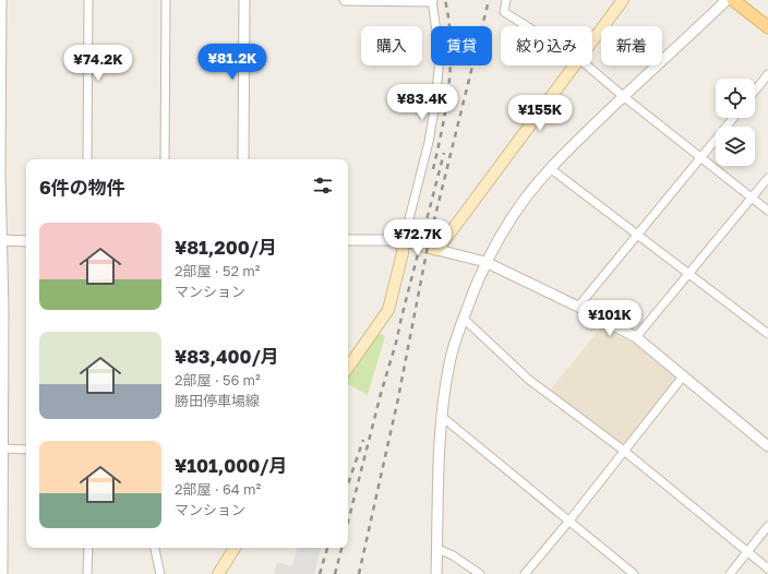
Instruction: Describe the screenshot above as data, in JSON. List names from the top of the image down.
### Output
{
  "page": {
    "chip": [
      "購入",
      "賃貸",
      "絞り込み",
      "新着"
    ],
    "price": [
      "¥81.2K",
      "¥74.2K",
      "¥83.4K",
      "¥155K",
      "¥72.7K",
      "¥101K"
    ],
    "heading": "6件の物件",
    "list": [
      {
        "name": "¥81,200/月",
        "note": "2部屋 · 52 m² · マンション"
      },
      {
        "name": "¥83,400/月",
        "note": "2部屋 · 56 m² · 勝田停車場線"
      },
      {
        "name": "¥101,000/月",
        "note": "2部屋 · 64 m² · マンション"
      }
    ]
  }
}
